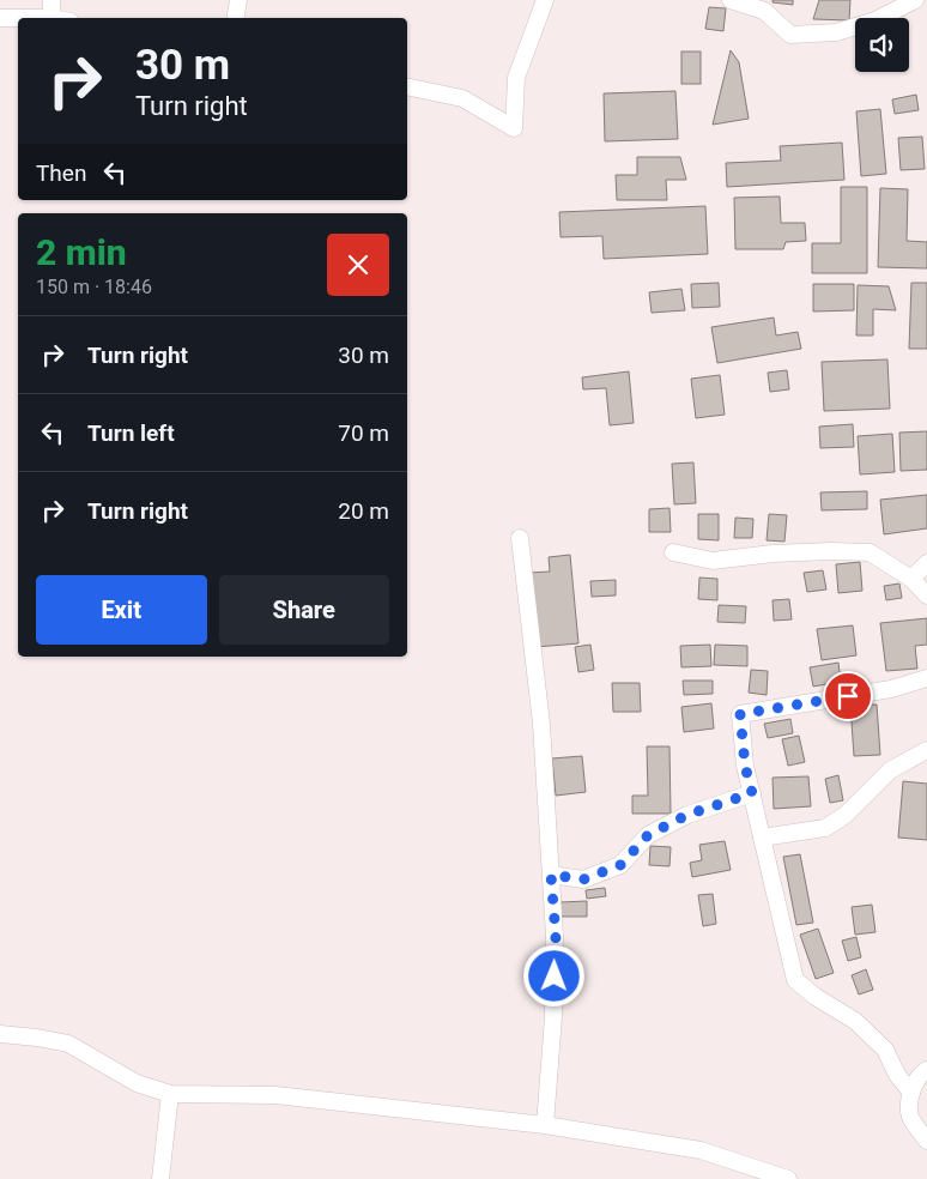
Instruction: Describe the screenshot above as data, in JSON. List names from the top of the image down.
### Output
{
  "page": {
    "turn": ["30 m", "Turn right"],
    "then": "Then",
    "heading": ["2 min", "150 m · 18:46"],
    "list": [
      {
        "name": "Turn right",
        "value": "30 m"
      },
      {
        "name": "Turn left",
        "value": "70 m"
      },
      {
        "name": "Turn right",
        "value": "20 m"
      }
    ],
    "buttons": ["Exit", "Share"]
  }
}
